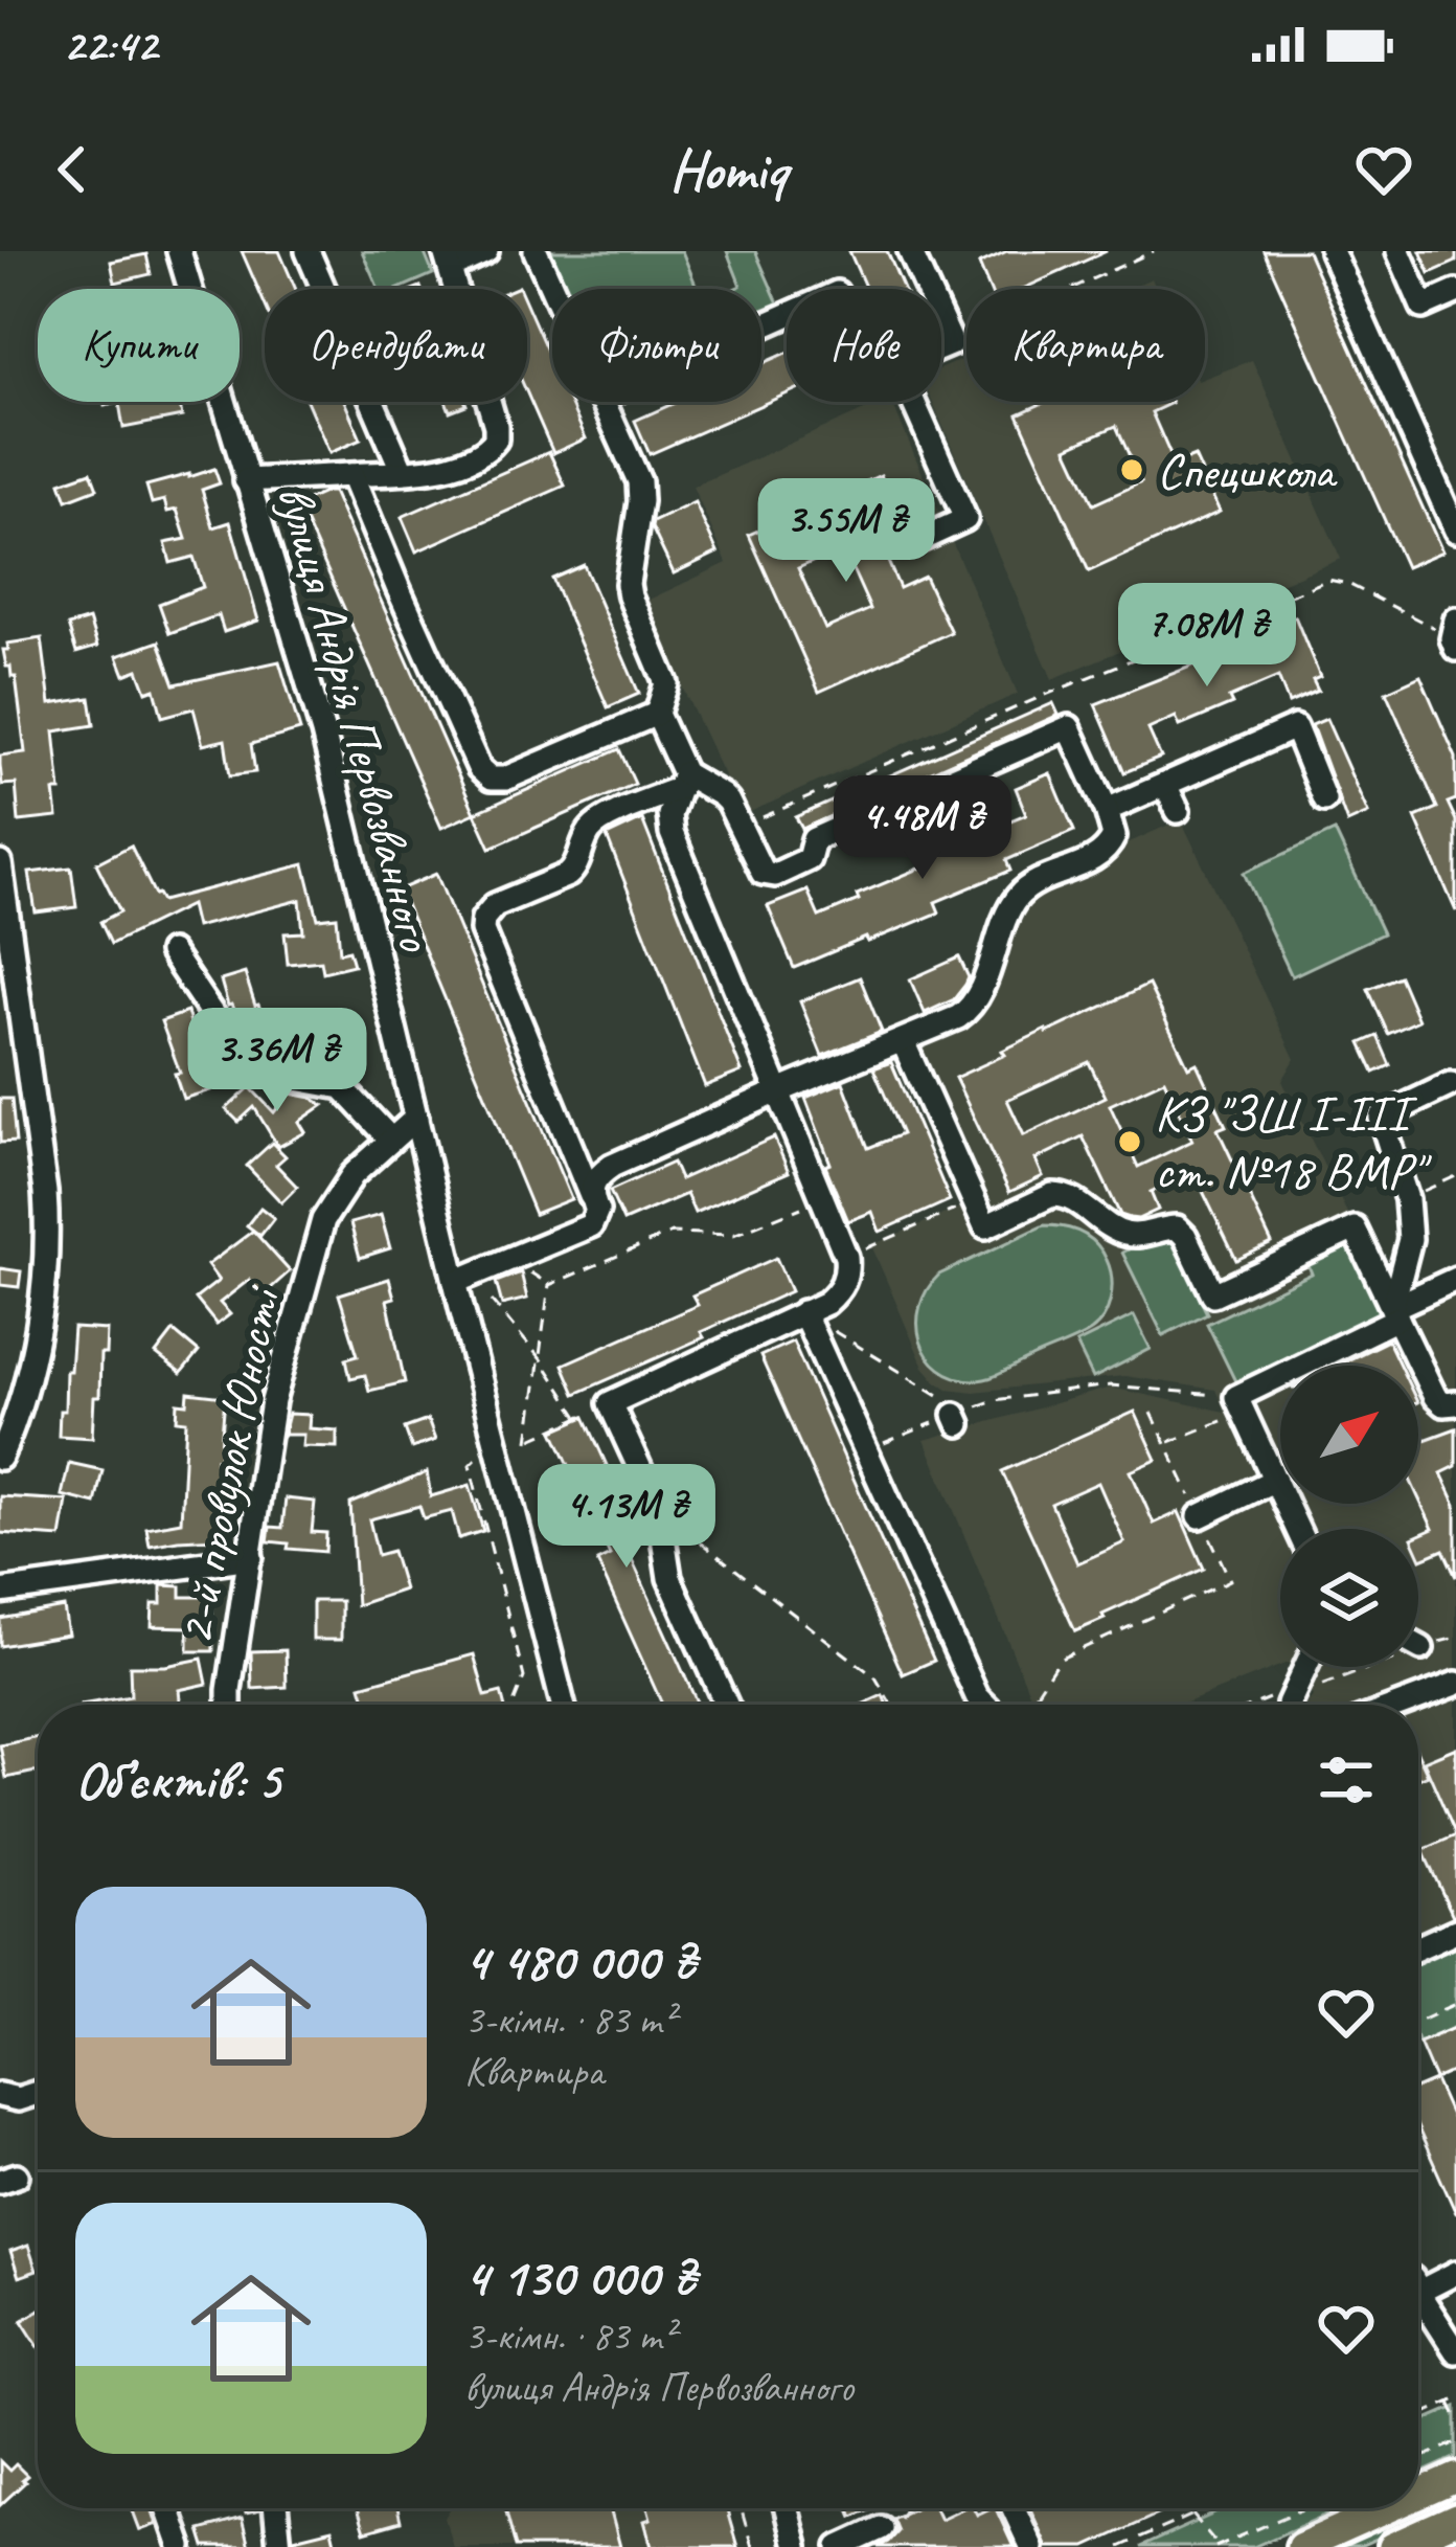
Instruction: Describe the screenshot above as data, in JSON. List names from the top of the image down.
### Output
{
  "streets": {
    "street": ["вулиця Андрія Первозванного", "2-й провулок Юності"]
  },
  "crossings": [
    ["вулиця Андрія Первозванного", "2-й провулок Юності"]
  ],
  "places": ["Спецшкола", "КЗ \"ЗШ І-ІІІ ст. №18 ВМР\""],
  "north": "top right",
  "page": {
    "status": "22:42",
    "header": "Homiq",
    "chip": [
      "Купити",
      "Орендувати",
      "Фільтри",
      "Нове",
      "Квартира"
    ],
    "price": [
      "3.55M ₴",
      "7.08M ₴",
      "4.48M ₴",
      "3.36M ₴",
      "4.13M ₴"
    ],
    "heading": "Об’єктів: 5",
    "list": [
      {
        "name": "4 480 000 ₴",
        "note": "3-кімн. · 83 m² · Квартира"
      },
      {
        "name": "4 130 000 ₴",
        "note": "3-кімн. · 83 m² · вулиця Андрія Первозванного"
      }
    ]
  }
}
